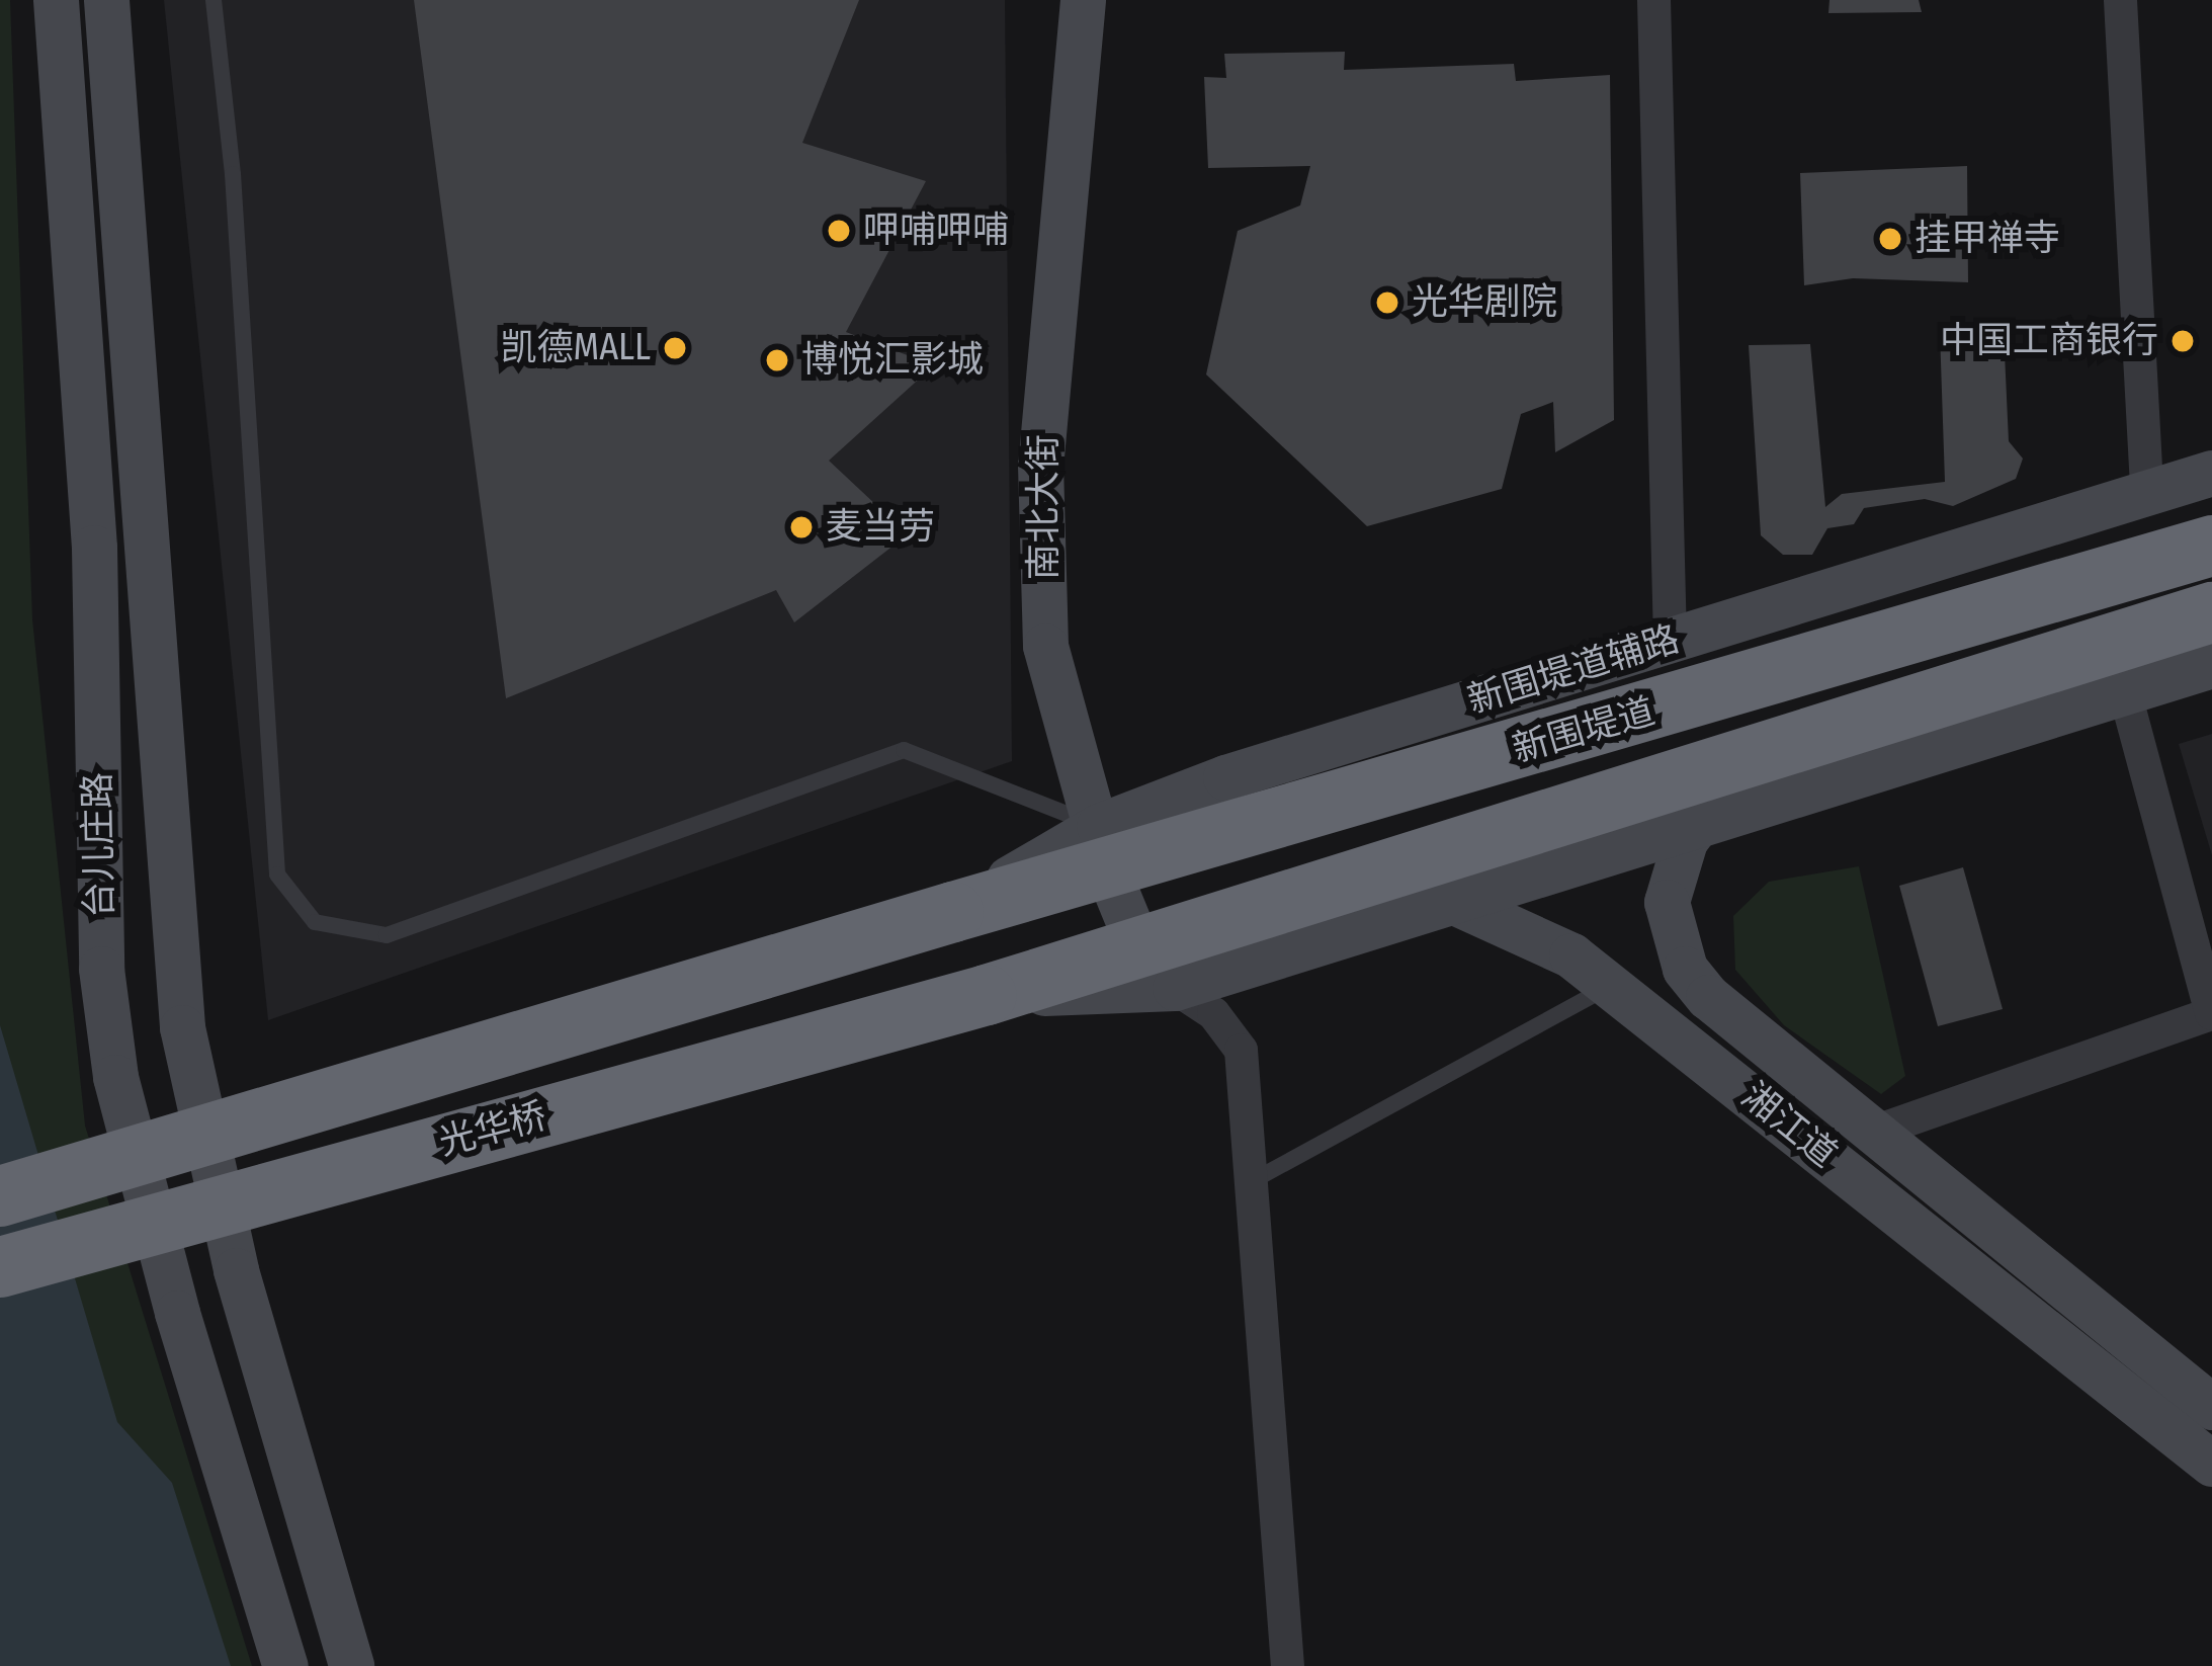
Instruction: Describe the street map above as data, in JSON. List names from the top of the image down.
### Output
{
  "streets": {
    "highway": ["新围堤道", "光华桥"],
    "street": [
      "南北大街",
      "新围堤道辅路",
      "台儿庄路",
      "湘江道"
    ]
  },
  "crossings": [
    ["南北大街", "新围堤道辅路"],
    ["南北大街", "新围堤道"],
    ["新围堤道辅路", "新围堤道"],
    ["新围堤道", "湘江道"],
    ["新围堤道", "光华桥"]
  ],
  "places": [
    "呷哺呷哺",
    "挂甲禅寺",
    "光华剧院",
    "中国工商银行",
    "凯德MALL",
    "博悦汇影城",
    "麦当劳"
  ]
}
